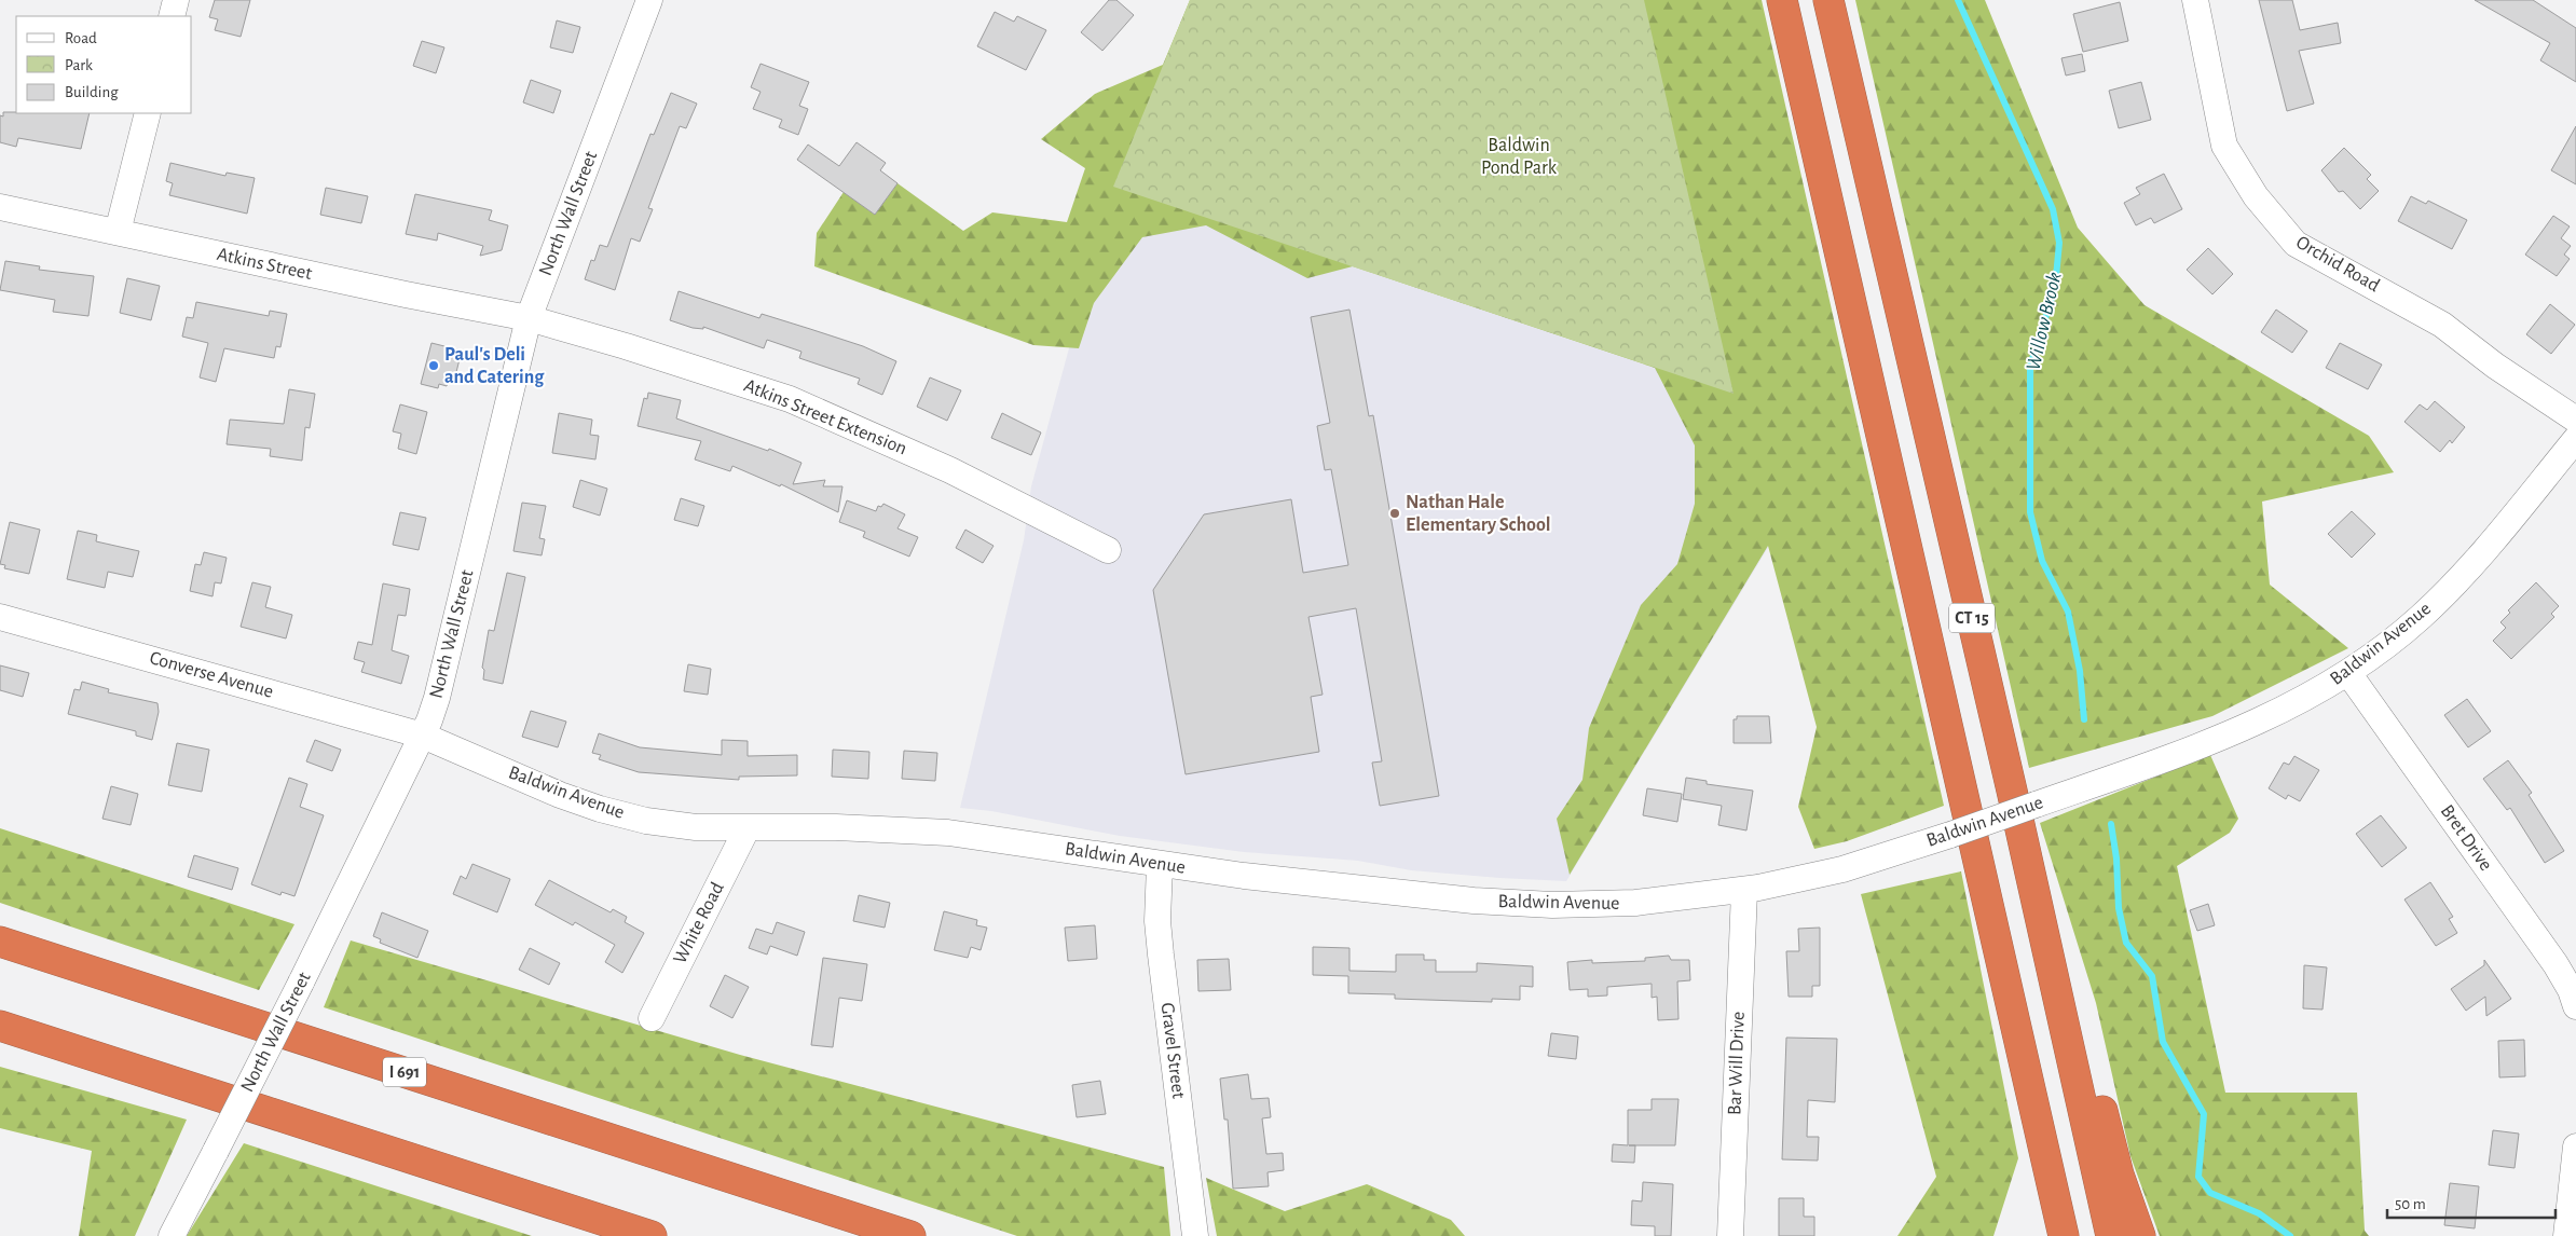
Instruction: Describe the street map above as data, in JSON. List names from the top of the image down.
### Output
{
  "streets": {
    "highway": ["CT 15", "I 691"],
    "street": [
      "North Wall Street",
      "Atkins Street",
      "Orchid Road",
      "Atkins Street Extension",
      "Baldwin Avenue",
      "Converse Avenue",
      "Bret Drive",
      "White Road",
      "Gravel Street",
      "Bar Will Drive"
    ]
  },
  "crossings": [
    ["North Wall Street", "Atkins Street"],
    ["North Wall Street", "Atkins Street Extension"],
    ["North Wall Street", "Baldwin Avenue"],
    ["North Wall Street", "Converse Avenue"],
    ["Atkins Street", "Atkins Street Extension"],
    ["Baldwin Avenue", "Converse Avenue"],
    ["Baldwin Avenue", "Bret Drive"],
    ["Baldwin Avenue", "White Road"],
    ["Baldwin Avenue", "Gravel Street"],
    ["Baldwin Avenue", "Bar Will Drive"]
  ],
  "water": ["Willow Brook"],
  "parks": ["Baldwin Pond Park"],
  "places": ["Paul's Deli and Catering", "Nathan Hale Elementary School"],
  "legend": ["Road", "Park", "Building"],
  "scale_bar": "50 m"
}
